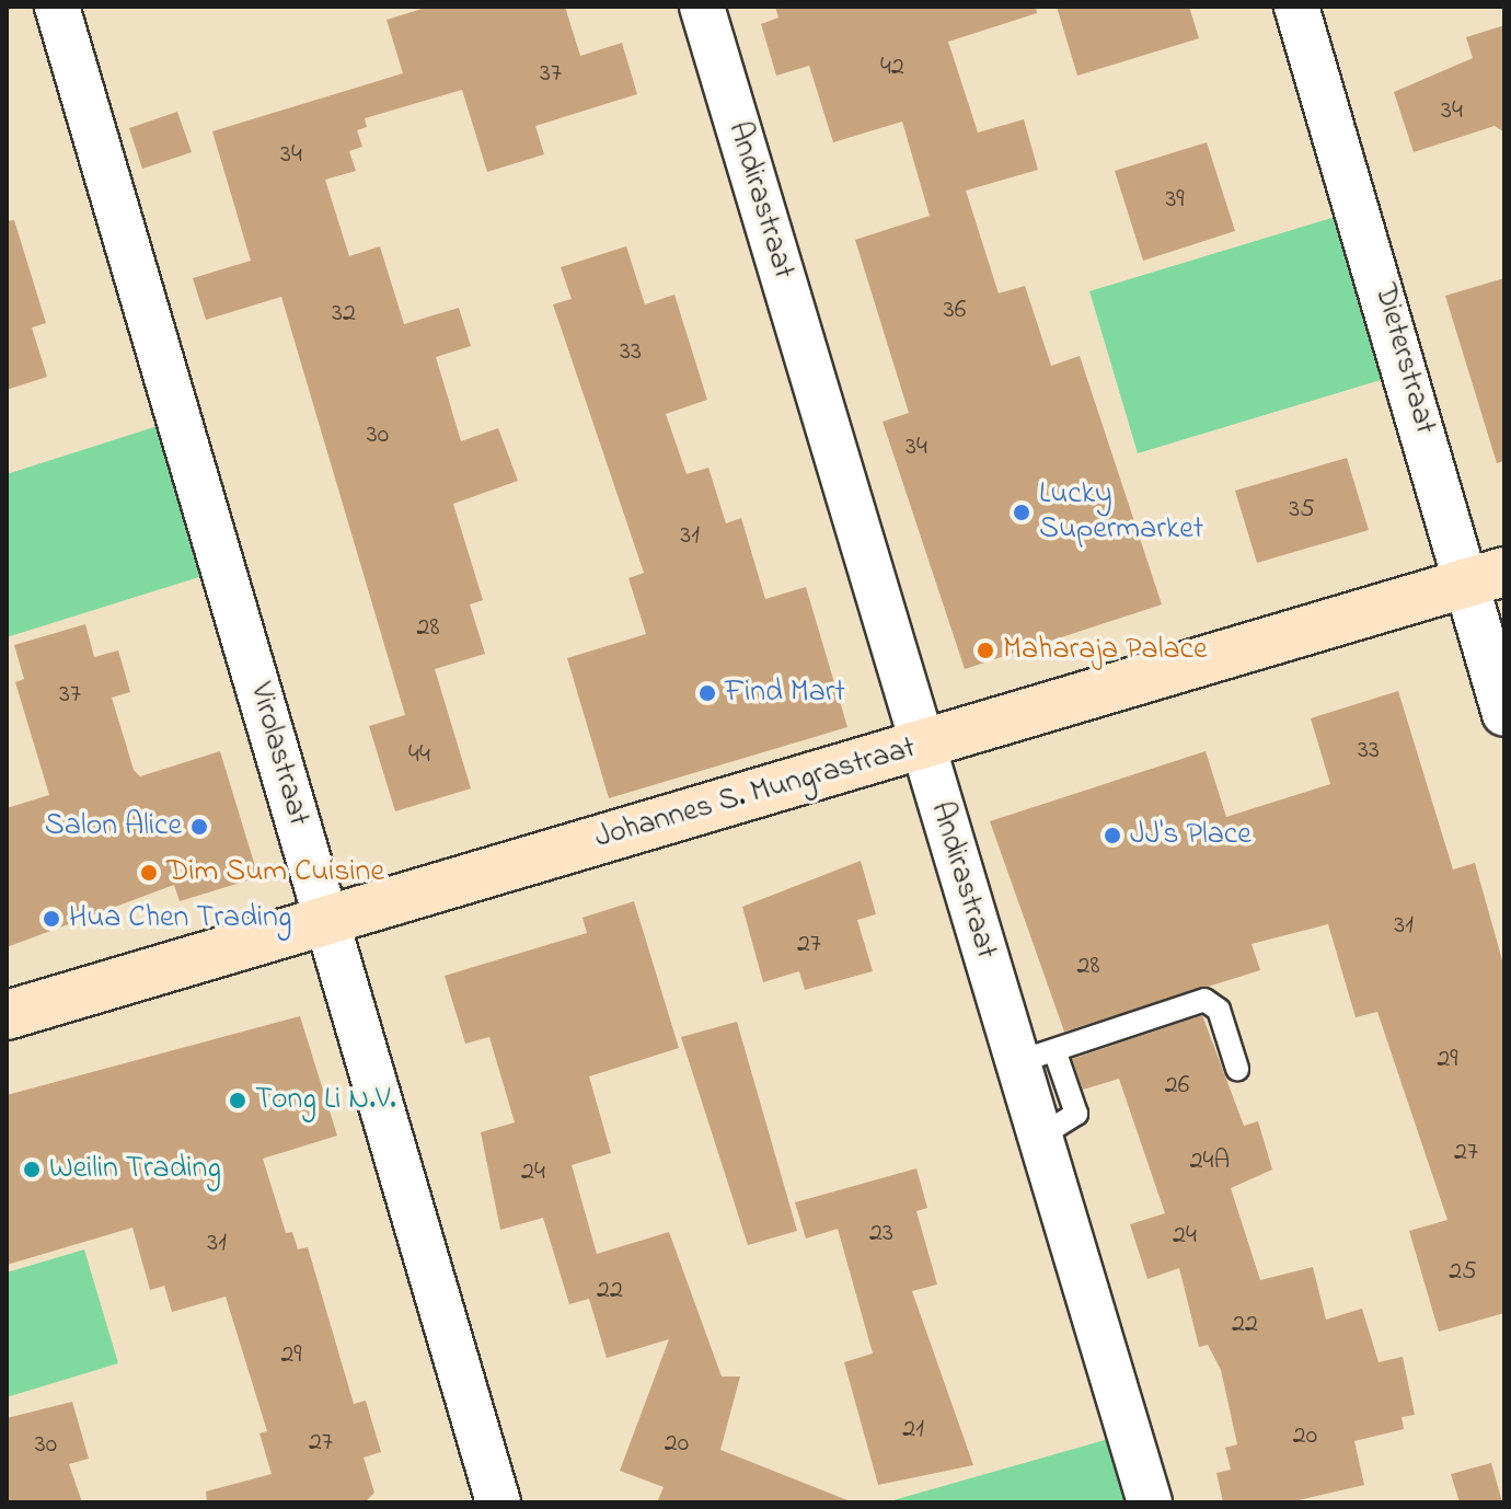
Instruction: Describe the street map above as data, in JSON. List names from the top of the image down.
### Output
{
  "streets": {
    "street": [
      "Andirastraat",
      "Dieterstraat",
      "Virolastraat",
      "Johannes S. Mungrastraat"
    ]
  },
  "crossings": [
    ["Andirastraat", "Johannes S. Mungrastraat"],
    ["Dieterstraat", "Johannes S. Mungrastraat"],
    ["Virolastraat", "Johannes S. Mungrastraat"]
  ],
  "places": [
    "Lucky Supermarket",
    "Maharaja Palace",
    "Find Mart",
    "Salon Alice",
    "JJ's Place",
    "Dim Sum Cuisine",
    "Hua Chen Trading",
    "Tong Li N.V.",
    "Weilin Trading"
  ],
  "house_numbers": [
    "42",
    "37",
    "34",
    "34",
    "39",
    "36",
    "32",
    "33",
    "30",
    "34",
    "35",
    "31",
    "28",
    "37",
    "33",
    "44",
    "31",
    "27",
    "28",
    "29",
    "26",
    "27",
    "24A",
    "24",
    "23",
    "24",
    "31",
    "25",
    "22",
    "22",
    "29",
    "21",
    "20",
    "27",
    "20",
    "30"
  ]
}
